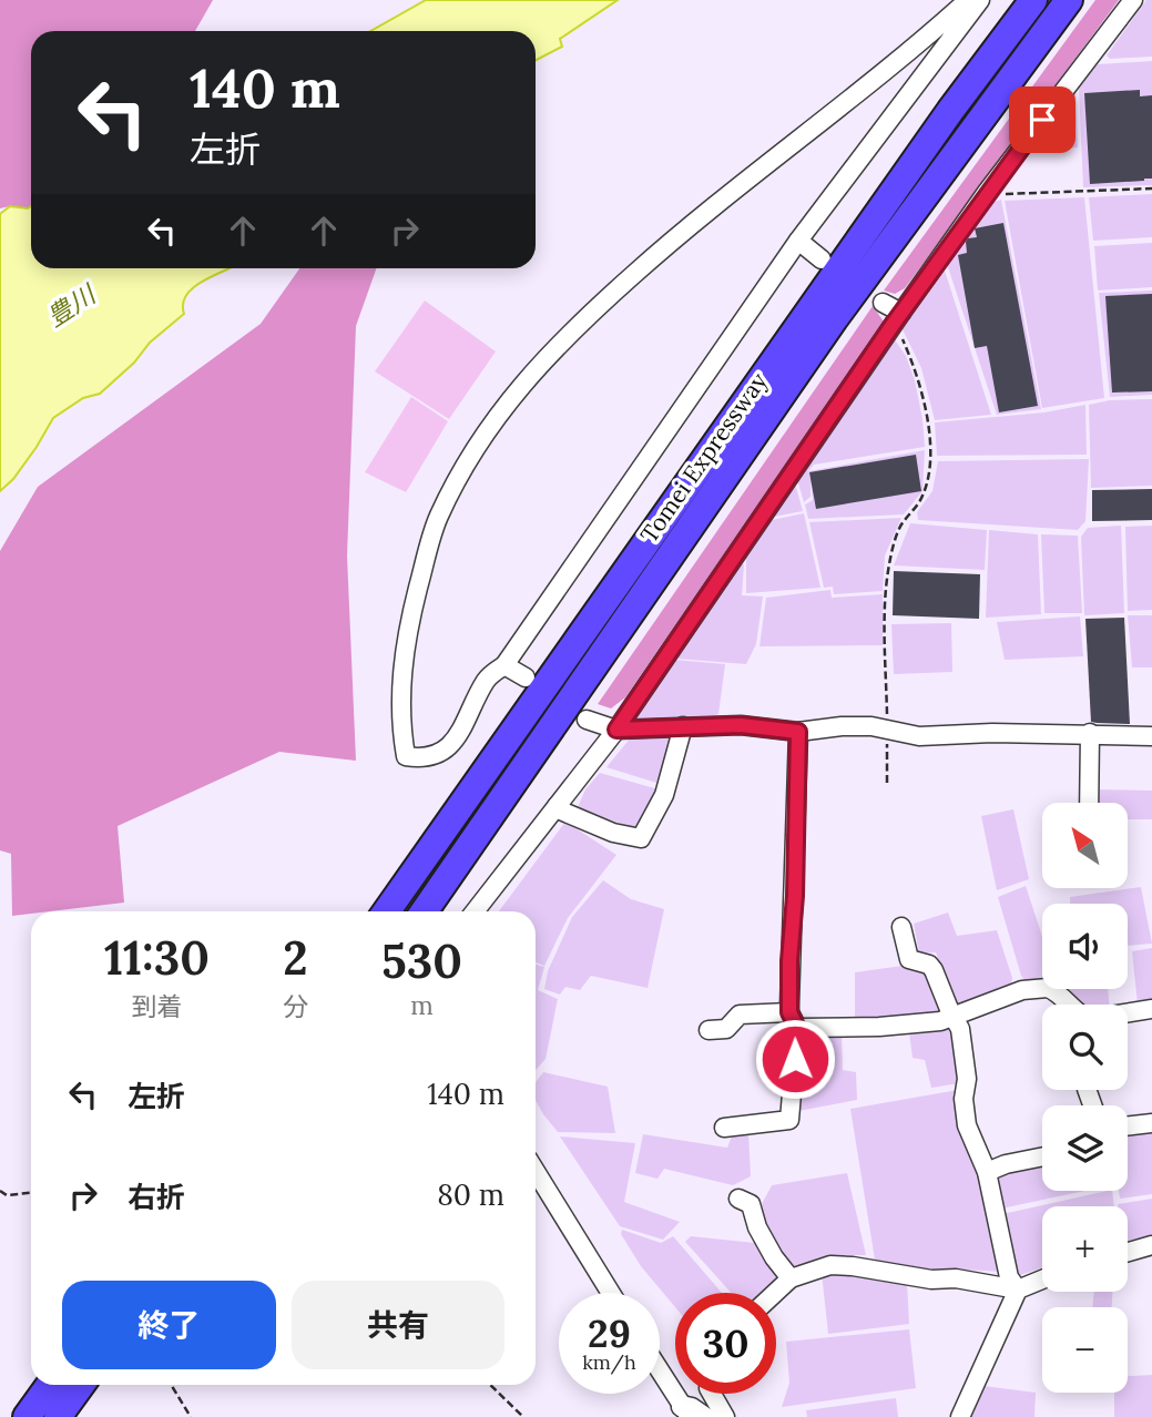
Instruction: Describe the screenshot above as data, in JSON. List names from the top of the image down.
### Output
{
  "streets": {
    "highway": ["Tomei Expressway"]
  },
  "water": ["豊川"],
  "north": "top left",
  "page": {
    "turn": ["140 m", "左折"],
    "map_buttons": ["+", "−"],
    "eta": [
      "11:30",
      "到着",
      "2",
      "分",
      "530",
      "m"
    ],
    "list": [
      {
        "name": "左折",
        "value": "140 m"
      },
      {
        "name": "右折",
        "value": "80 m"
      }
    ],
    "buttons": ["終了", "共有"],
    "speed": "29 km/h",
    "limit": "30"
  }
}
